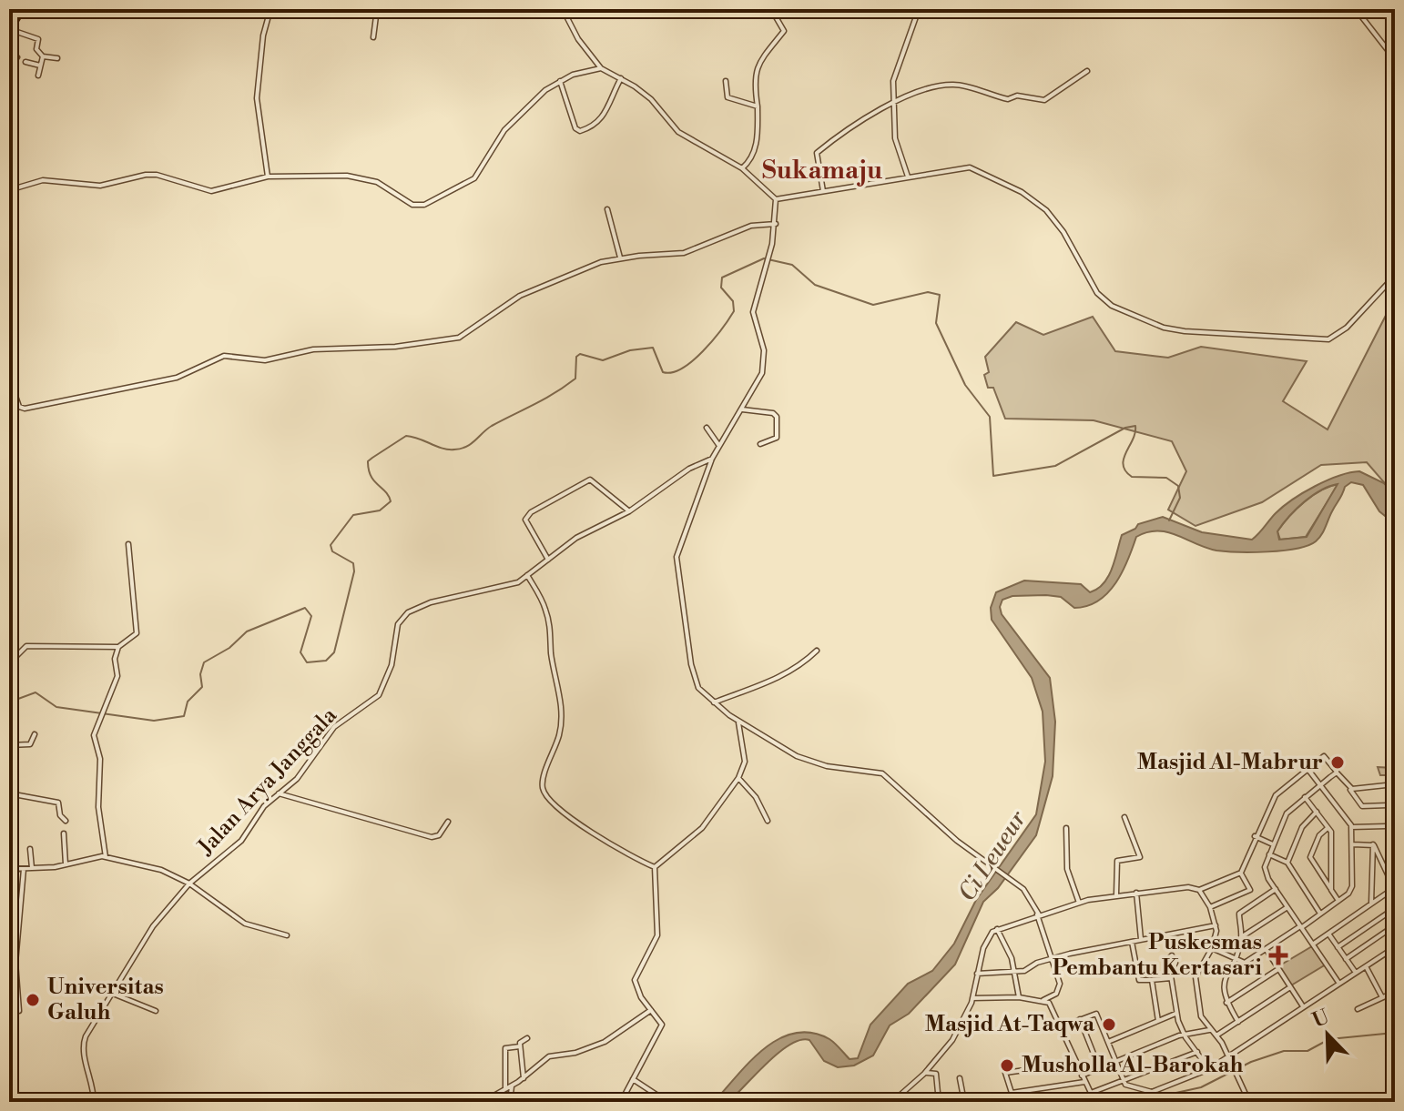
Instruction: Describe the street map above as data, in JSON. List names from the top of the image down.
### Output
{
  "streets": {
    "street": ["Jalan Arya Janggala"]
  },
  "districts": ["Sukamaju"],
  "water": ["Ci Leueur"],
  "places": {
    "other": [
      "Masjid Al-Mabrur",
      "Universitas Galuh",
      "Masjid At-Taqwa",
      "Musholla Al-Barokah"
    ],
    "health": ["Puskesmas Pembantu Kertasari"]
  },
  "north": "top left"
}
